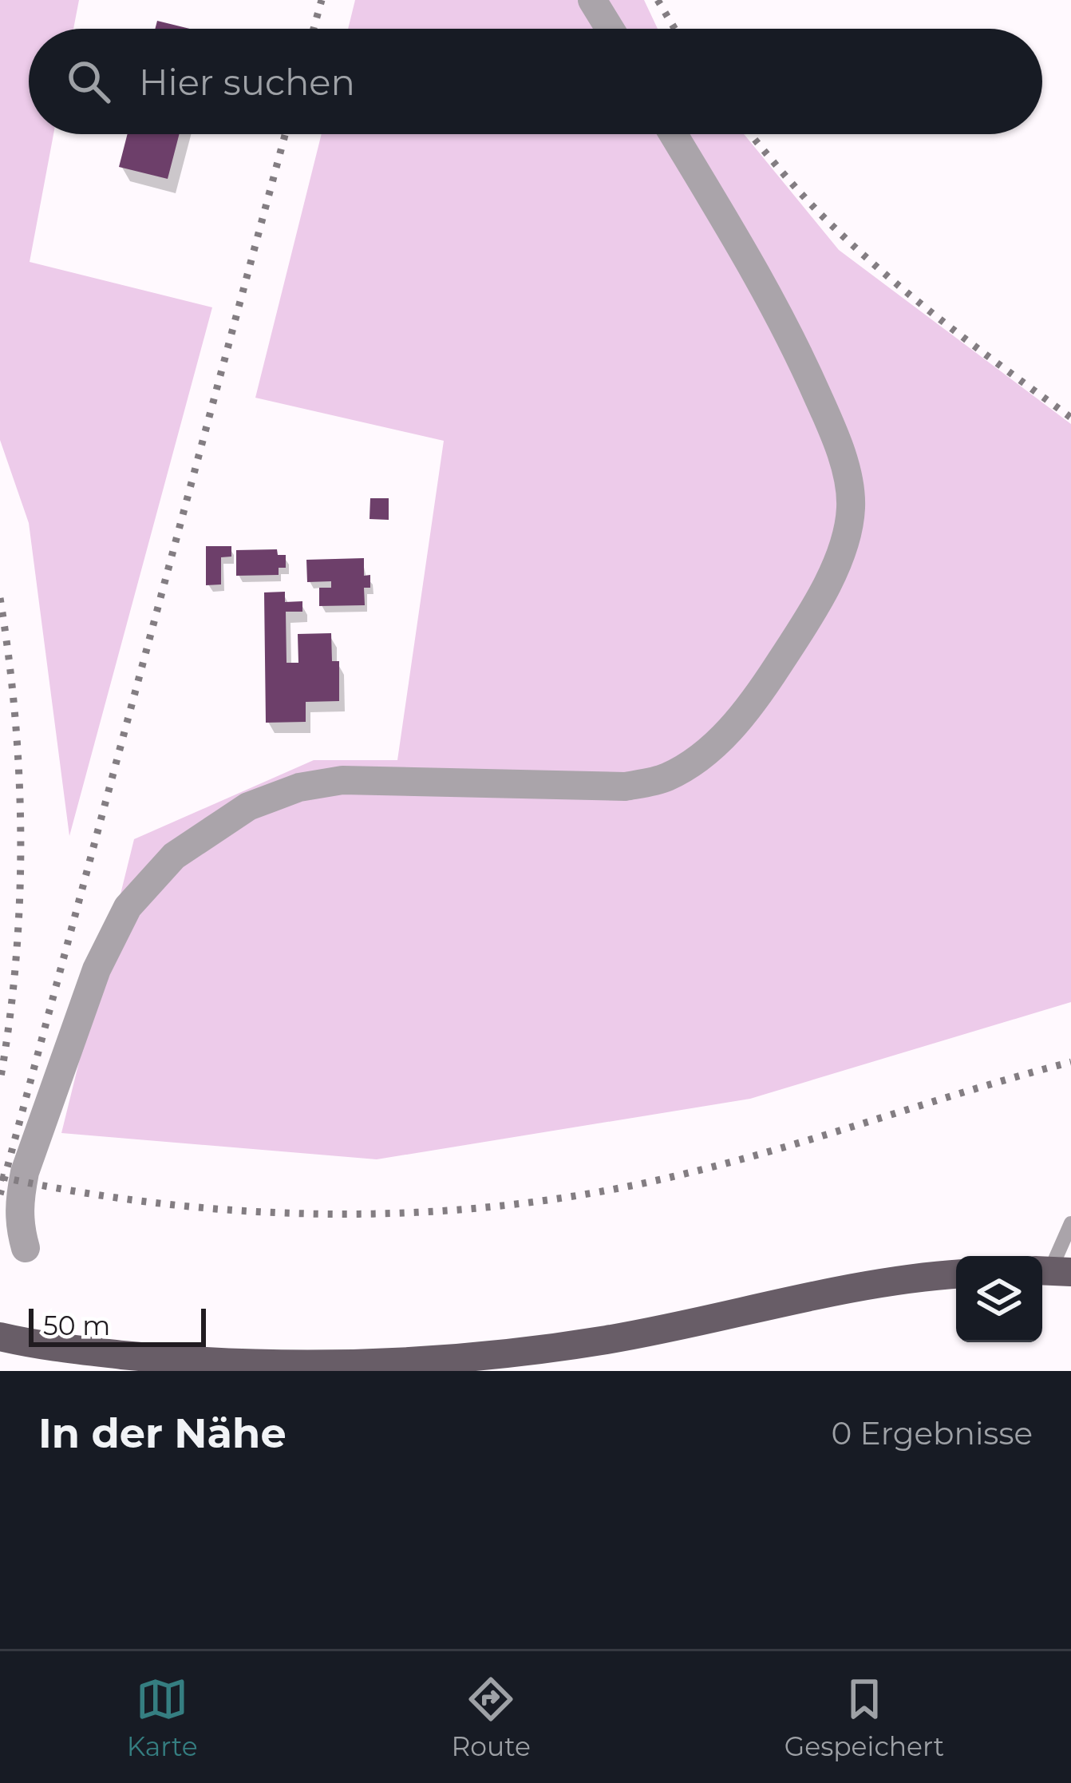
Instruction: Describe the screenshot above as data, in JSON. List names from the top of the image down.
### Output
{
  "scale_bar": "50 m",
  "page": {
    "search": "Hier suchen",
    "scale": "50 m",
    "heading": ["In der Nähe", "0 Ergebnisse"],
    "nav": ["Karte", "Route", "Gespeichert"]
  }
}
